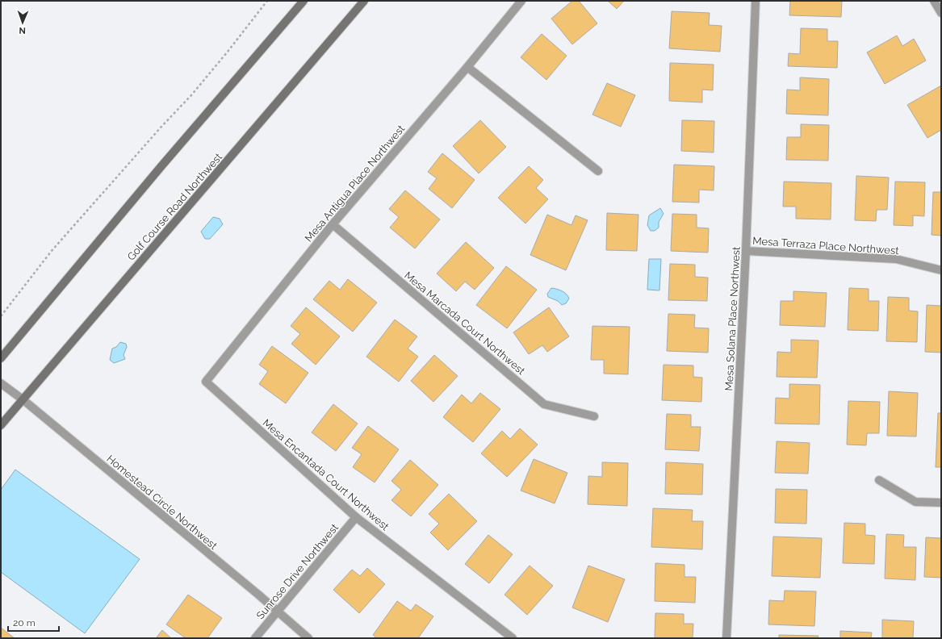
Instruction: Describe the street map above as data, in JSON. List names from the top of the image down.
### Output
{
  "streets": {
    "main road": ["Golf Course Road Northwest"],
    "street": [
      "Mesa Antigua Place Northwest",
      "Mesa Terraza Place Northwest",
      "Mesa Solana Place Northwest",
      "Mesa Marcada Court Northwest",
      "Mesa Encantada Court Northwest",
      "Homestead Circle Northwest",
      "Sunrose Drive Northwest"
    ]
  },
  "crossings": [
    ["Mesa Antigua Place Northwest", "Mesa Marcada Court Northwest"],
    ["Mesa Antigua Place Northwest", "Mesa Encantada Court Northwest"],
    ["Golf Course Road Northwest", "Homestead Circle Northwest"],
    ["Mesa Terraza Place Northwest", "Mesa Solana Place Northwest"],
    ["Mesa Encantada Court Northwest", "Sunrose Drive Northwest"],
    ["Homestead Circle Northwest", "Sunrose Drive Northwest"]
  ],
  "scale_bar": "20 m",
  "north": "bottom"
}
